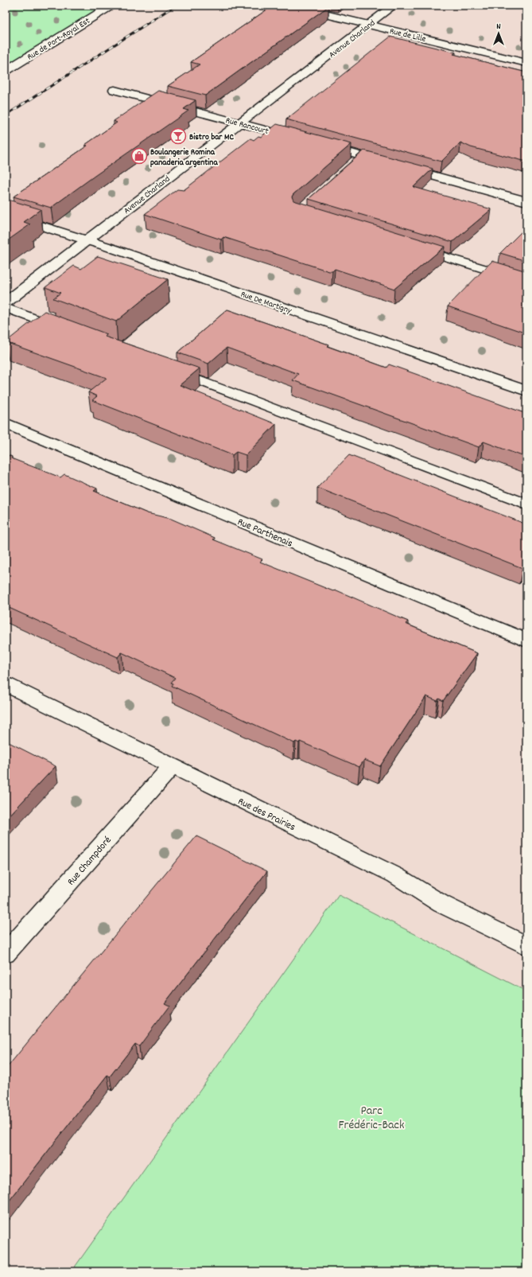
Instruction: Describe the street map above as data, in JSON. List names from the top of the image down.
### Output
{
  "streets": {
    "street": [
      "Rue de Lille",
      "Rue de Port-Royal Est",
      "Avenue Charland",
      "Rue Rancourt",
      "Rue De Martigny",
      "Rue Parthenais",
      "Rue des Prairies",
      "Rue Champdoré"
    ]
  },
  "crossings": [
    ["Rue de Lille", "Avenue Charland"],
    ["Avenue Charland", "Rue Rancourt"],
    ["Avenue Charland", "Rue De Martigny"],
    ["Rue des Prairies", "Rue Champdoré"]
  ],
  "parks": ["Parc Frédéric-Back"],
  "places": {
    "bar": ["Bistro bar MC"],
    "shop": ["Boulangerie Romina panaderia argentina"]
  },
  "north": "top"
}
